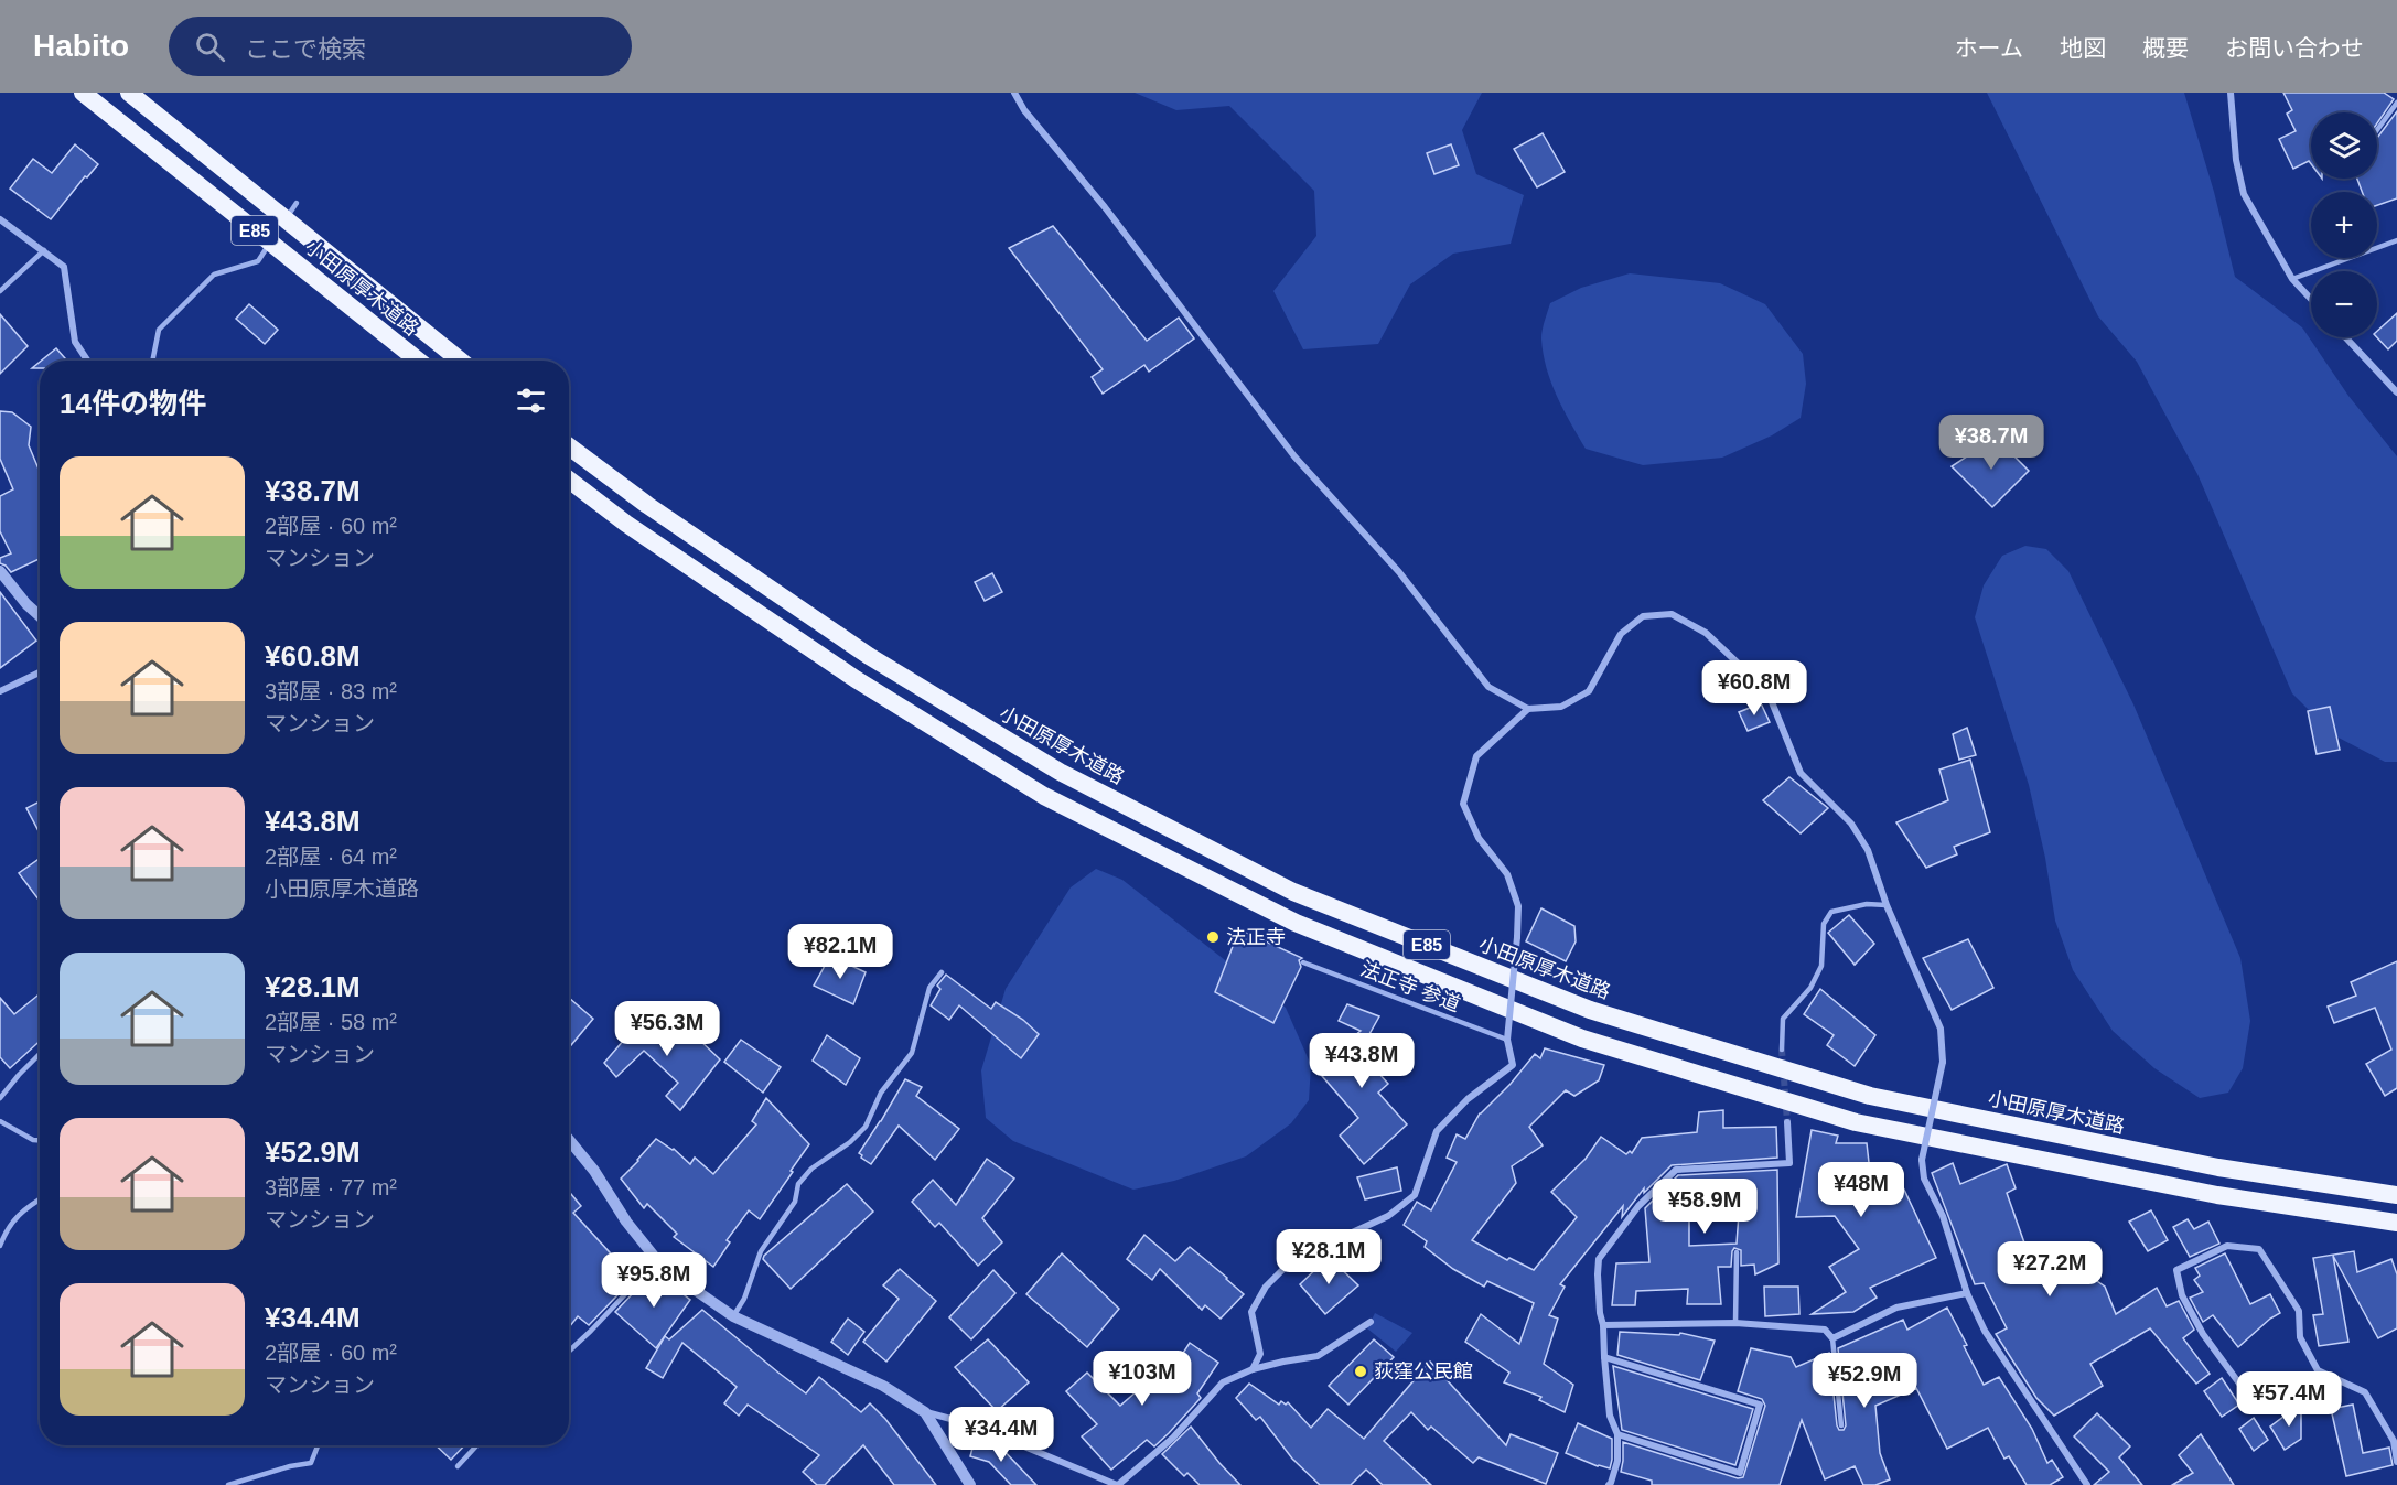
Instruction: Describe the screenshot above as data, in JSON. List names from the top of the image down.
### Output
{
  "streets": {
    "highway": ["E85", "小田原厚木道路"],
    "lane": ["法正寺 参道"]
  },
  "places": ["法正寺", "荻窪公民館"],
  "page": {
    "header": "Habito",
    "search": "ここで検索",
    "nav": [
      "ホーム",
      "地図",
      "概要",
      "お問い合わせ"
    ],
    "map_buttons": ["+", "−"],
    "heading": "14件の物件",
    "price": [
      "¥38.7M",
      "¥60.8M",
      "¥82.1M",
      "¥56.3M",
      "¥43.8M",
      "¥48M",
      "¥58.9M",
      "¥28.1M",
      "¥27.2M",
      "¥95.8M",
      "¥103M",
      "¥52.9M",
      "¥57.4M",
      "¥34.4M"
    ],
    "list": [
      {
        "name": "¥38.7M",
        "note": "2部屋 · 60 m² · マンション"
      },
      {
        "name": "¥60.8M",
        "note": "3部屋 · 83 m² · マンション"
      },
      {
        "name": "¥43.8M",
        "note": "2部屋 · 64 m² · 小田原厚木道路"
      },
      {
        "name": "¥28.1M",
        "note": "2部屋 · 58 m² · マンション"
      },
      {
        "name": "¥52.9M",
        "note": "3部屋 · 77 m² · マンション"
      },
      {
        "name": "¥34.4M",
        "note": "2部屋 · 60 m² · マンション"
      }
    ]
  }
}
